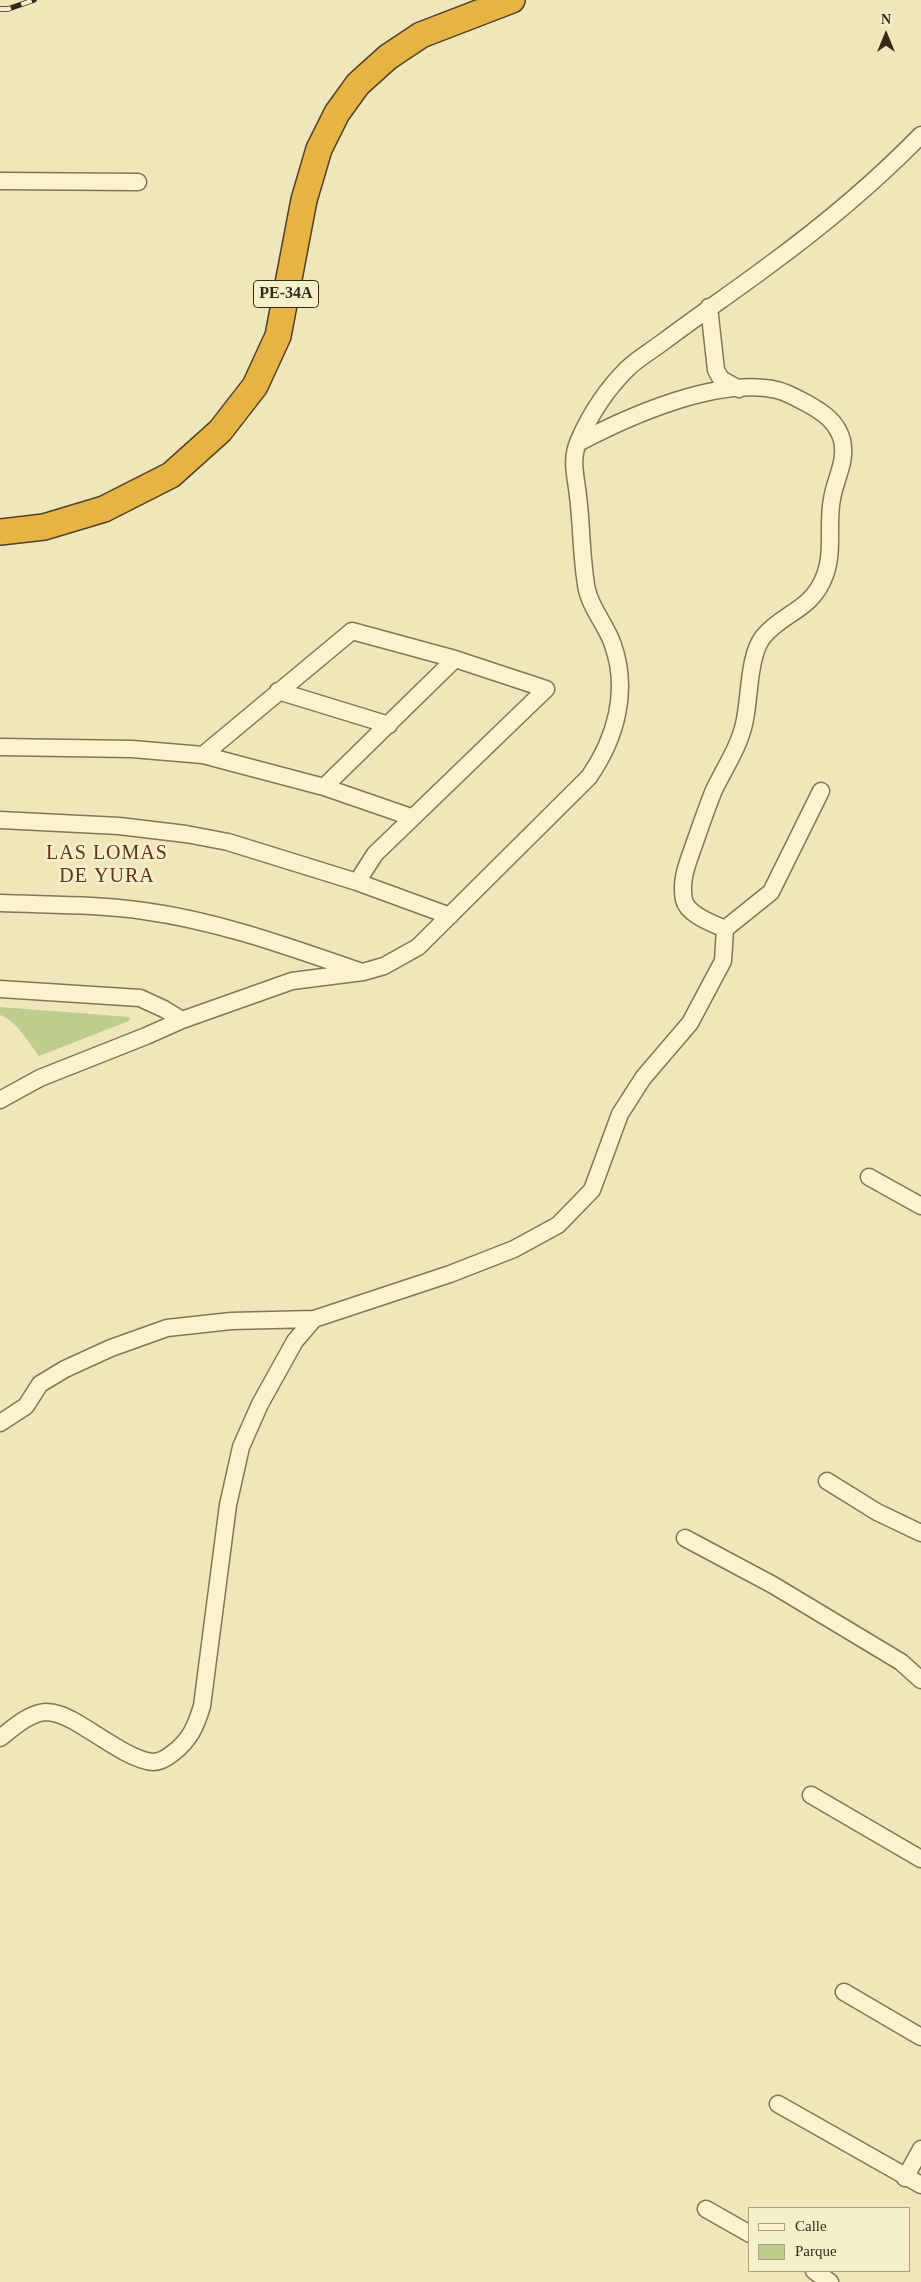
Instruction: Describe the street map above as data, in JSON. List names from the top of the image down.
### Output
{
  "streets": {
    "highway": ["PE-34A"]
  },
  "districts": ["LAS LOMAS DE YURA"],
  "legend": ["Calle", "Parque"],
  "north": "top"
}
